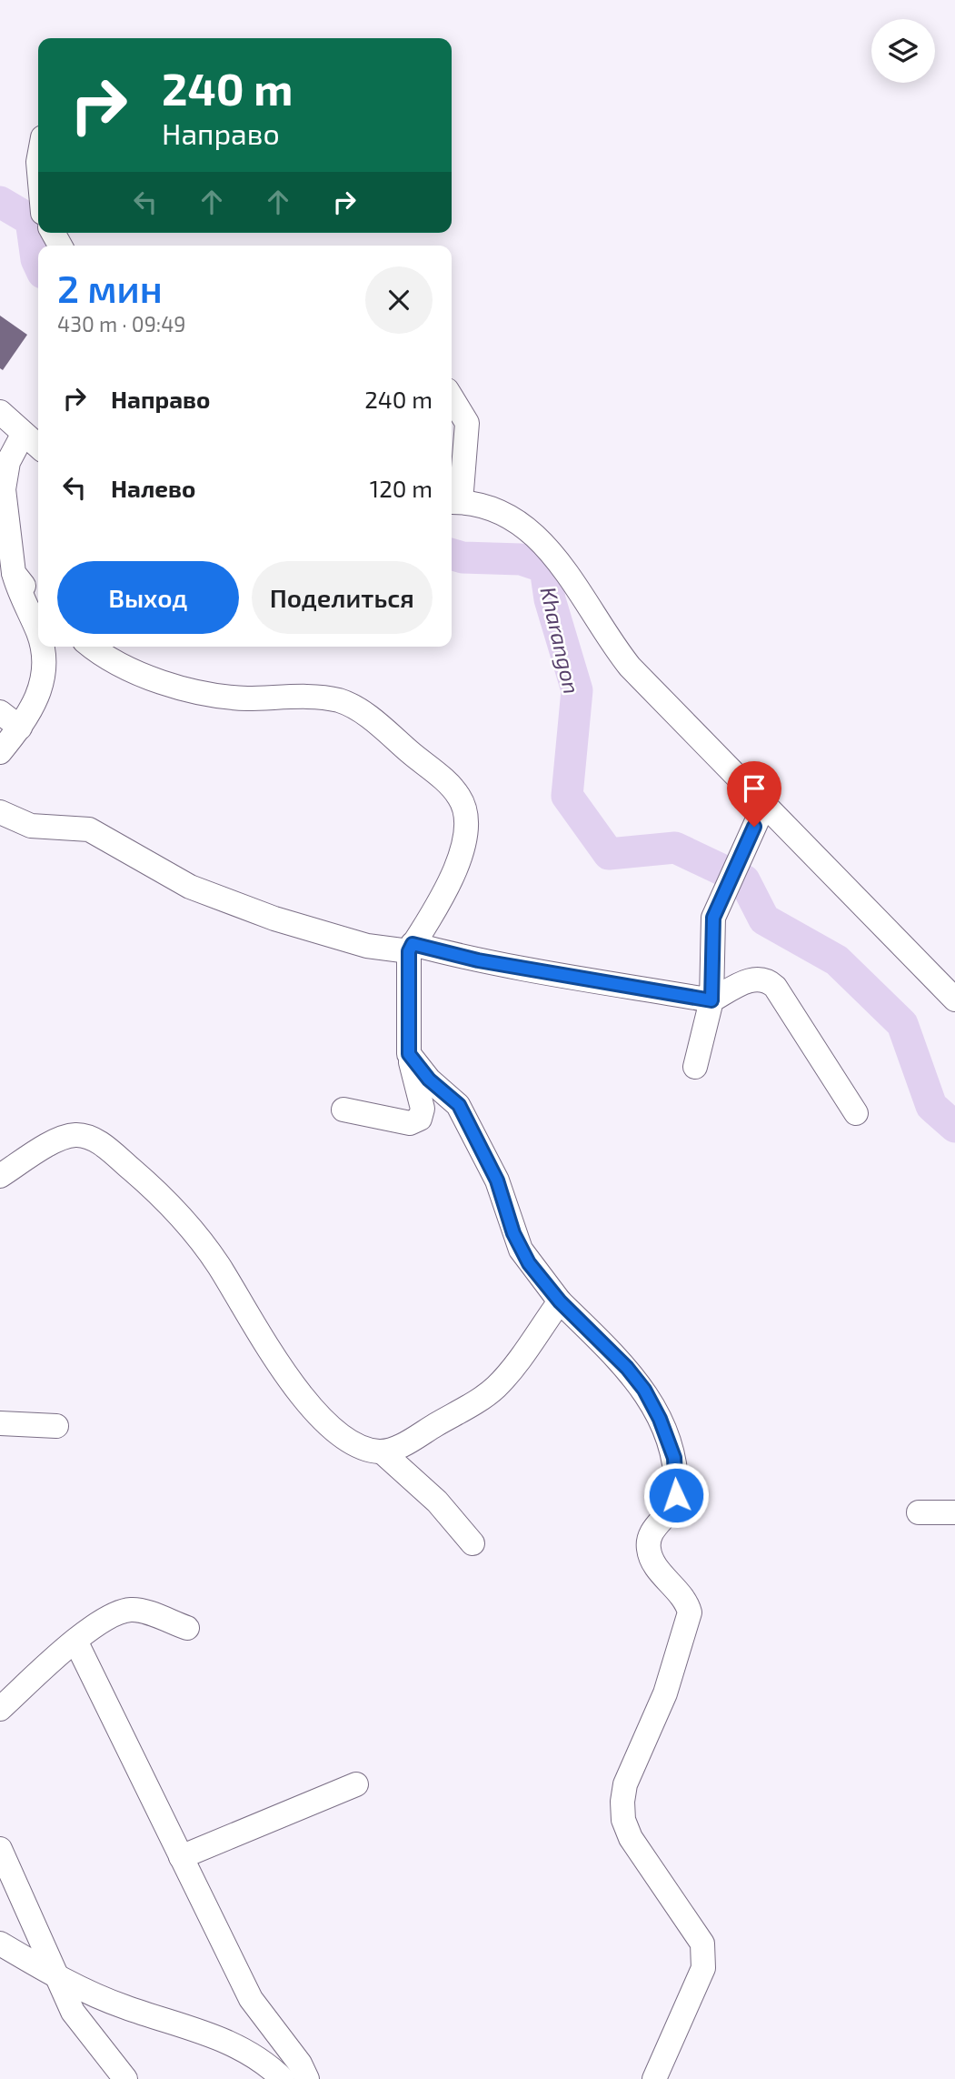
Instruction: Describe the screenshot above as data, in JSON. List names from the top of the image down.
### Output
{
  "water": ["Kharangon"],
  "page": {
    "turn": ["240 m", "Направо"],
    "heading": ["2 мин", "430 m · 09:49"],
    "list": [
      {
        "name": "Направо",
        "value": "240 m"
      },
      {
        "name": "Налево",
        "value": "120 m"
      }
    ],
    "buttons": ["Выход", "Поделиться"]
  }
}
